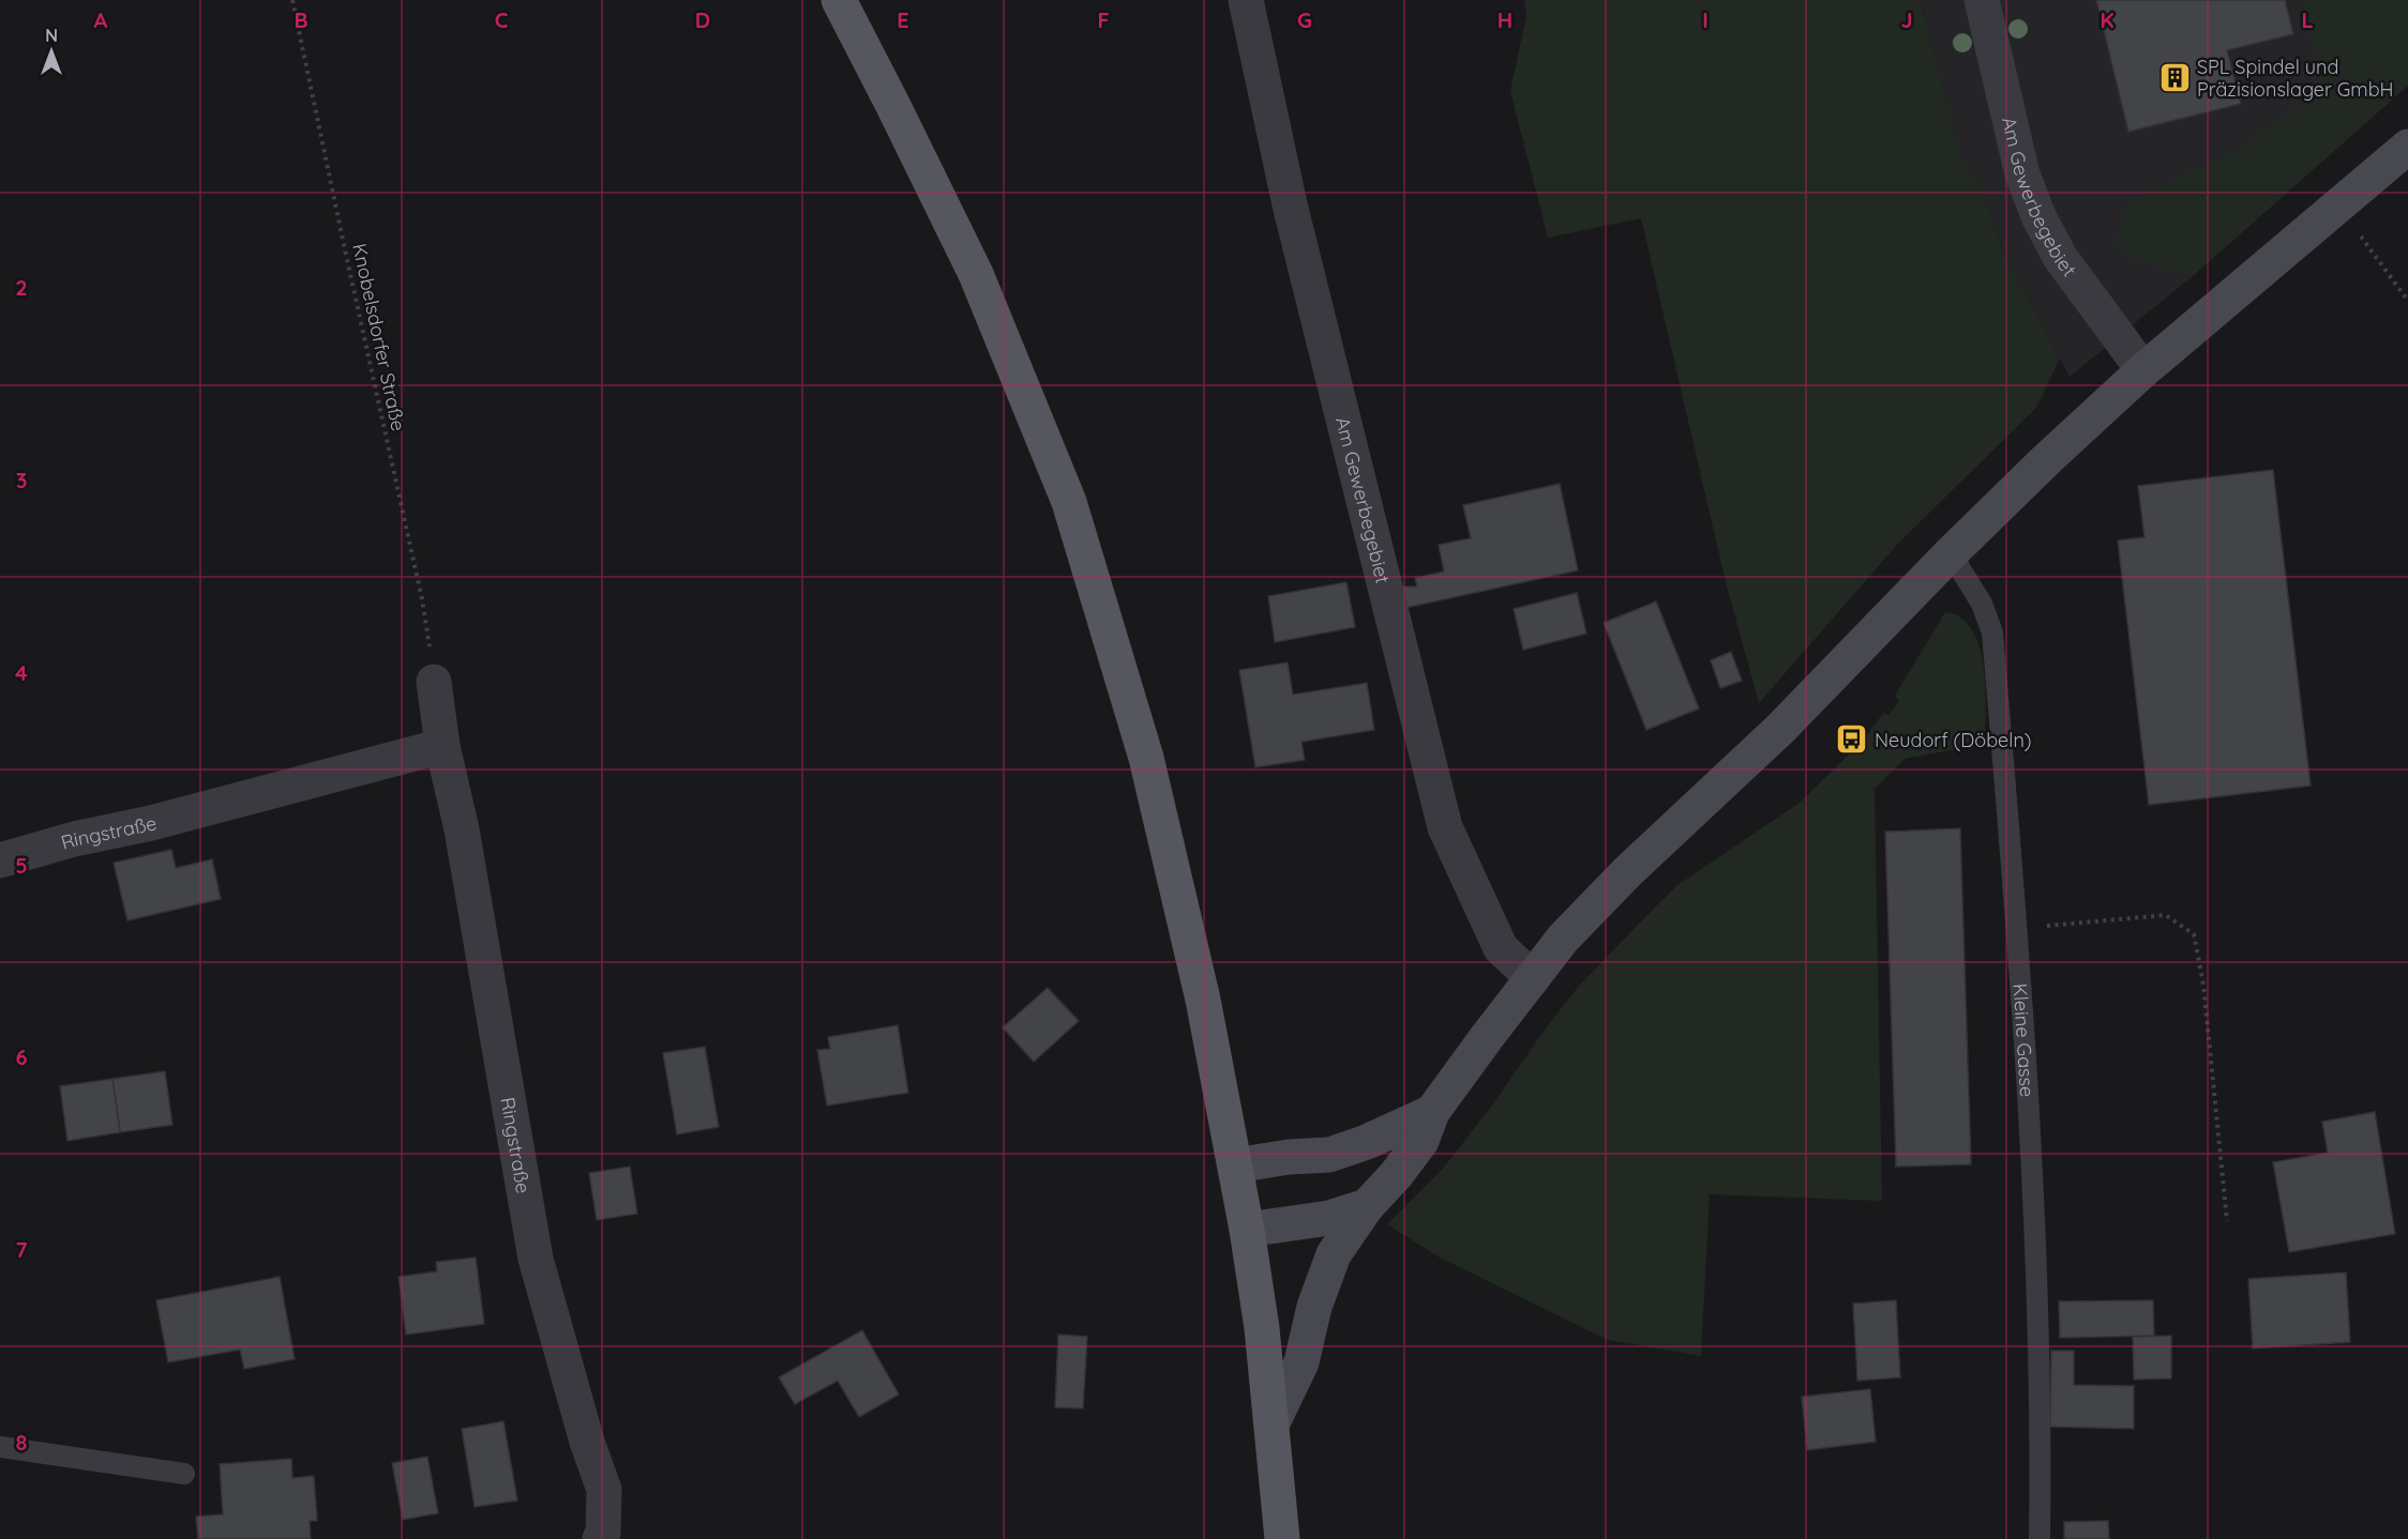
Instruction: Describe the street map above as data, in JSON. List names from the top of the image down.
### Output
{
  "streets": {
    "street": ["Am Gewerbegebiet", "Ringstraße"],
    "lane": ["Kleine Gasse"],
    "path": ["Knobelsdorfer Straße"]
  },
  "crossings": [
    ["Knobelsdorfer Straße", "Ringstraße"]
  ],
  "places": {
    "building": ["SPL Spindel und Präzisionslager GmbH"],
    "bus stop": ["Neudorf (Döbeln)"]
  },
  "north": "top",
  "grid": {
    "columns": [
      "A",
      "B",
      "C",
      "D",
      "E",
      "F",
      "G",
      "H",
      "I",
      "J",
      "K",
      "L"
    ],
    "rows": [
      "2",
      "3",
      "4",
      "5",
      "6",
      "7",
      "8"
    ]
  }
}
